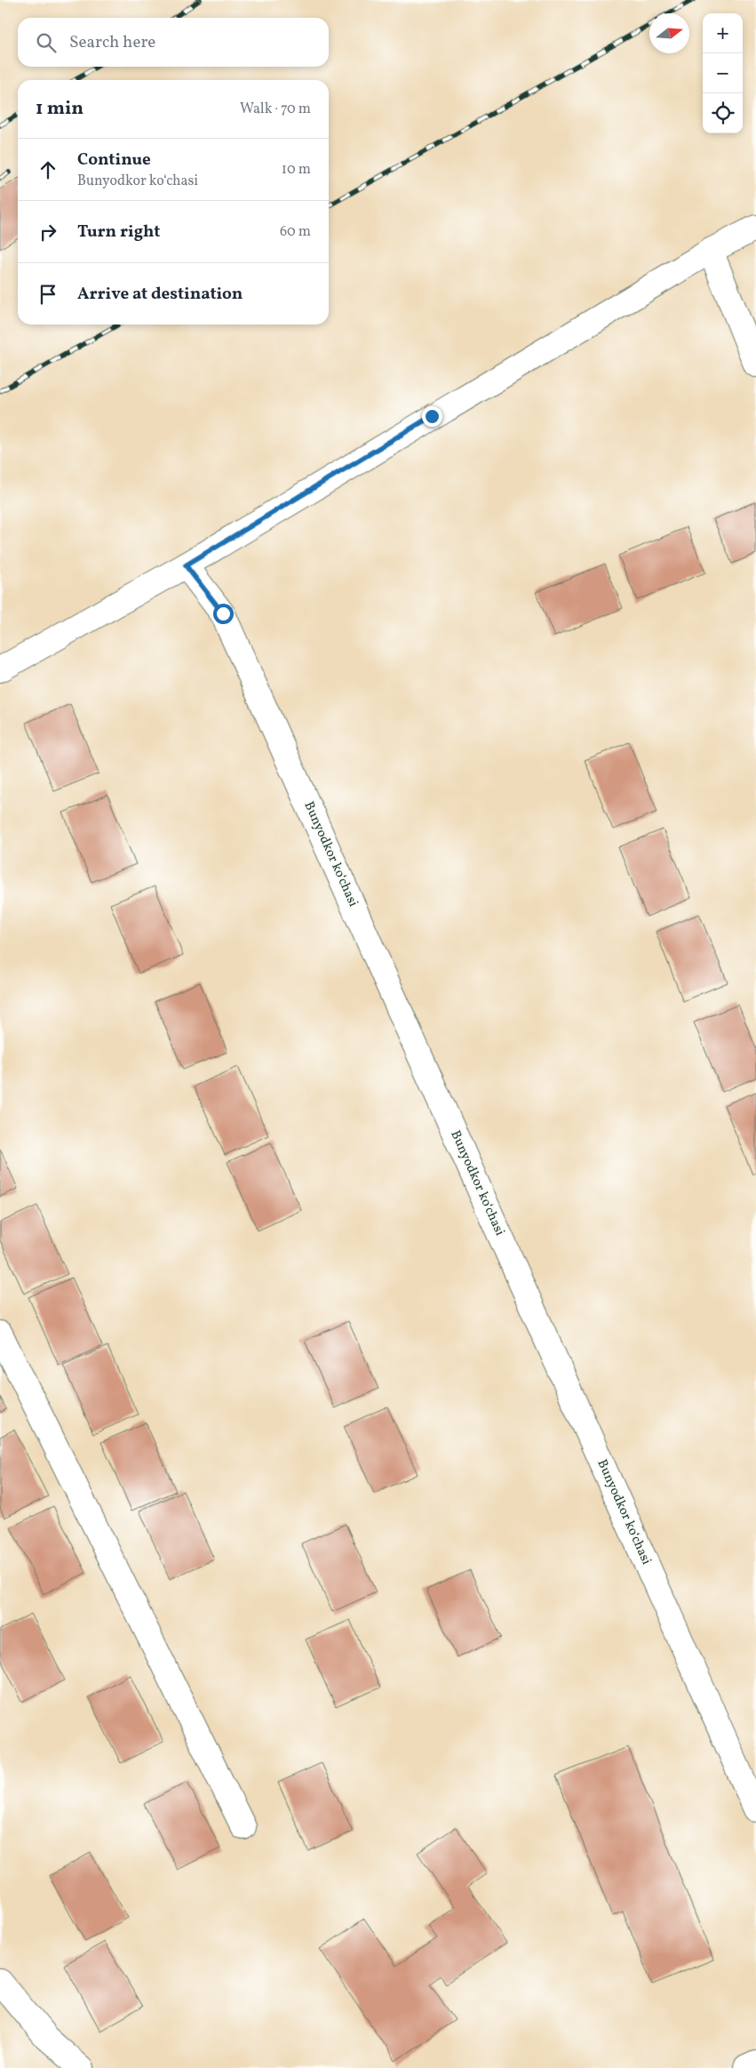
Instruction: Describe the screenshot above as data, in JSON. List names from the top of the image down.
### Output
{
  "streets": {
    "street": ["Bunyodkor koʻchasi"]
  },
  "north": "right",
  "page": {
    "map_buttons": ["+", "−"],
    "search": "Search here",
    "heading": ["1 min", "Walk · 70 m"],
    "list": [
      ["Continue", "Bunyodkor koʻchasi", "10 m"],
      ["Turn right", "60 m"],
      "Arrive at destination"
    ]
  }
}
